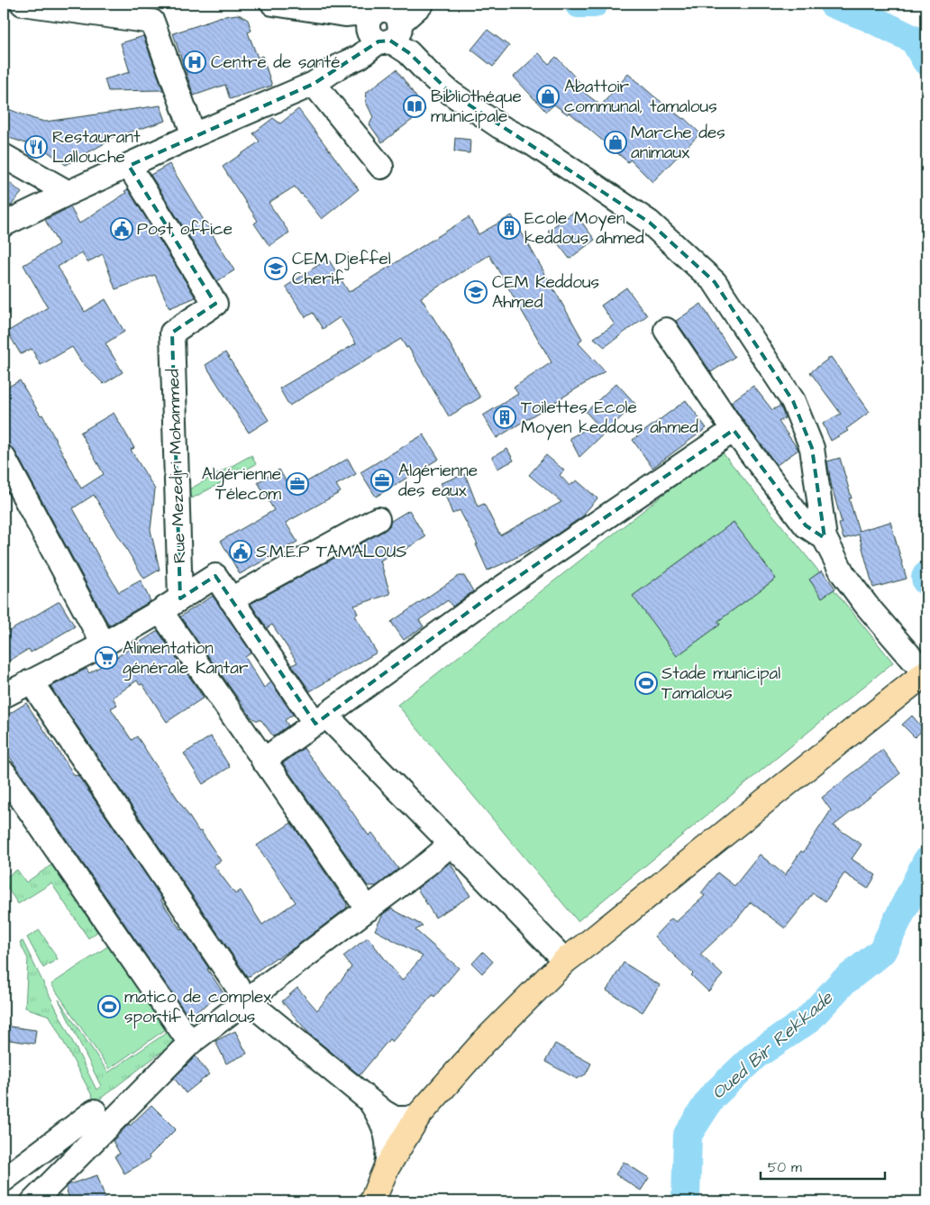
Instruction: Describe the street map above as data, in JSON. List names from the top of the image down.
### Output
{
  "streets": {
    "street": ["Rue Mezedjri Mohammed"]
  },
  "water": ["Oued Bir Rekkade"],
  "places": {
    "hospital": ["Centre de santé"],
    "shop": ["Abattoir communal, tamalous", "Marche des animaux"],
    "library": ["Bibliothéque municipale"],
    "restaurant": ["Restaurant Lallouche"],
    "building": ["Ecole Moyen keddous ahmed", "Toilettes Ecole Moyen keddous ahmed"],
    "public building": ["Post office", "S.M.E.P TAMALOUS"],
    "school or university": ["CEM Djeffel Cherif", "CEM Keddous Ahmed"],
    "office": ["Algérienne des eaux", "Algérienne Télecom"],
    "supermarket": ["Alimentation générale Kantar"],
    "sports": ["Stade municipal Tamalous", "matico de complex sportif tamalous"]
  },
  "scale_bar": "50 m"
}
